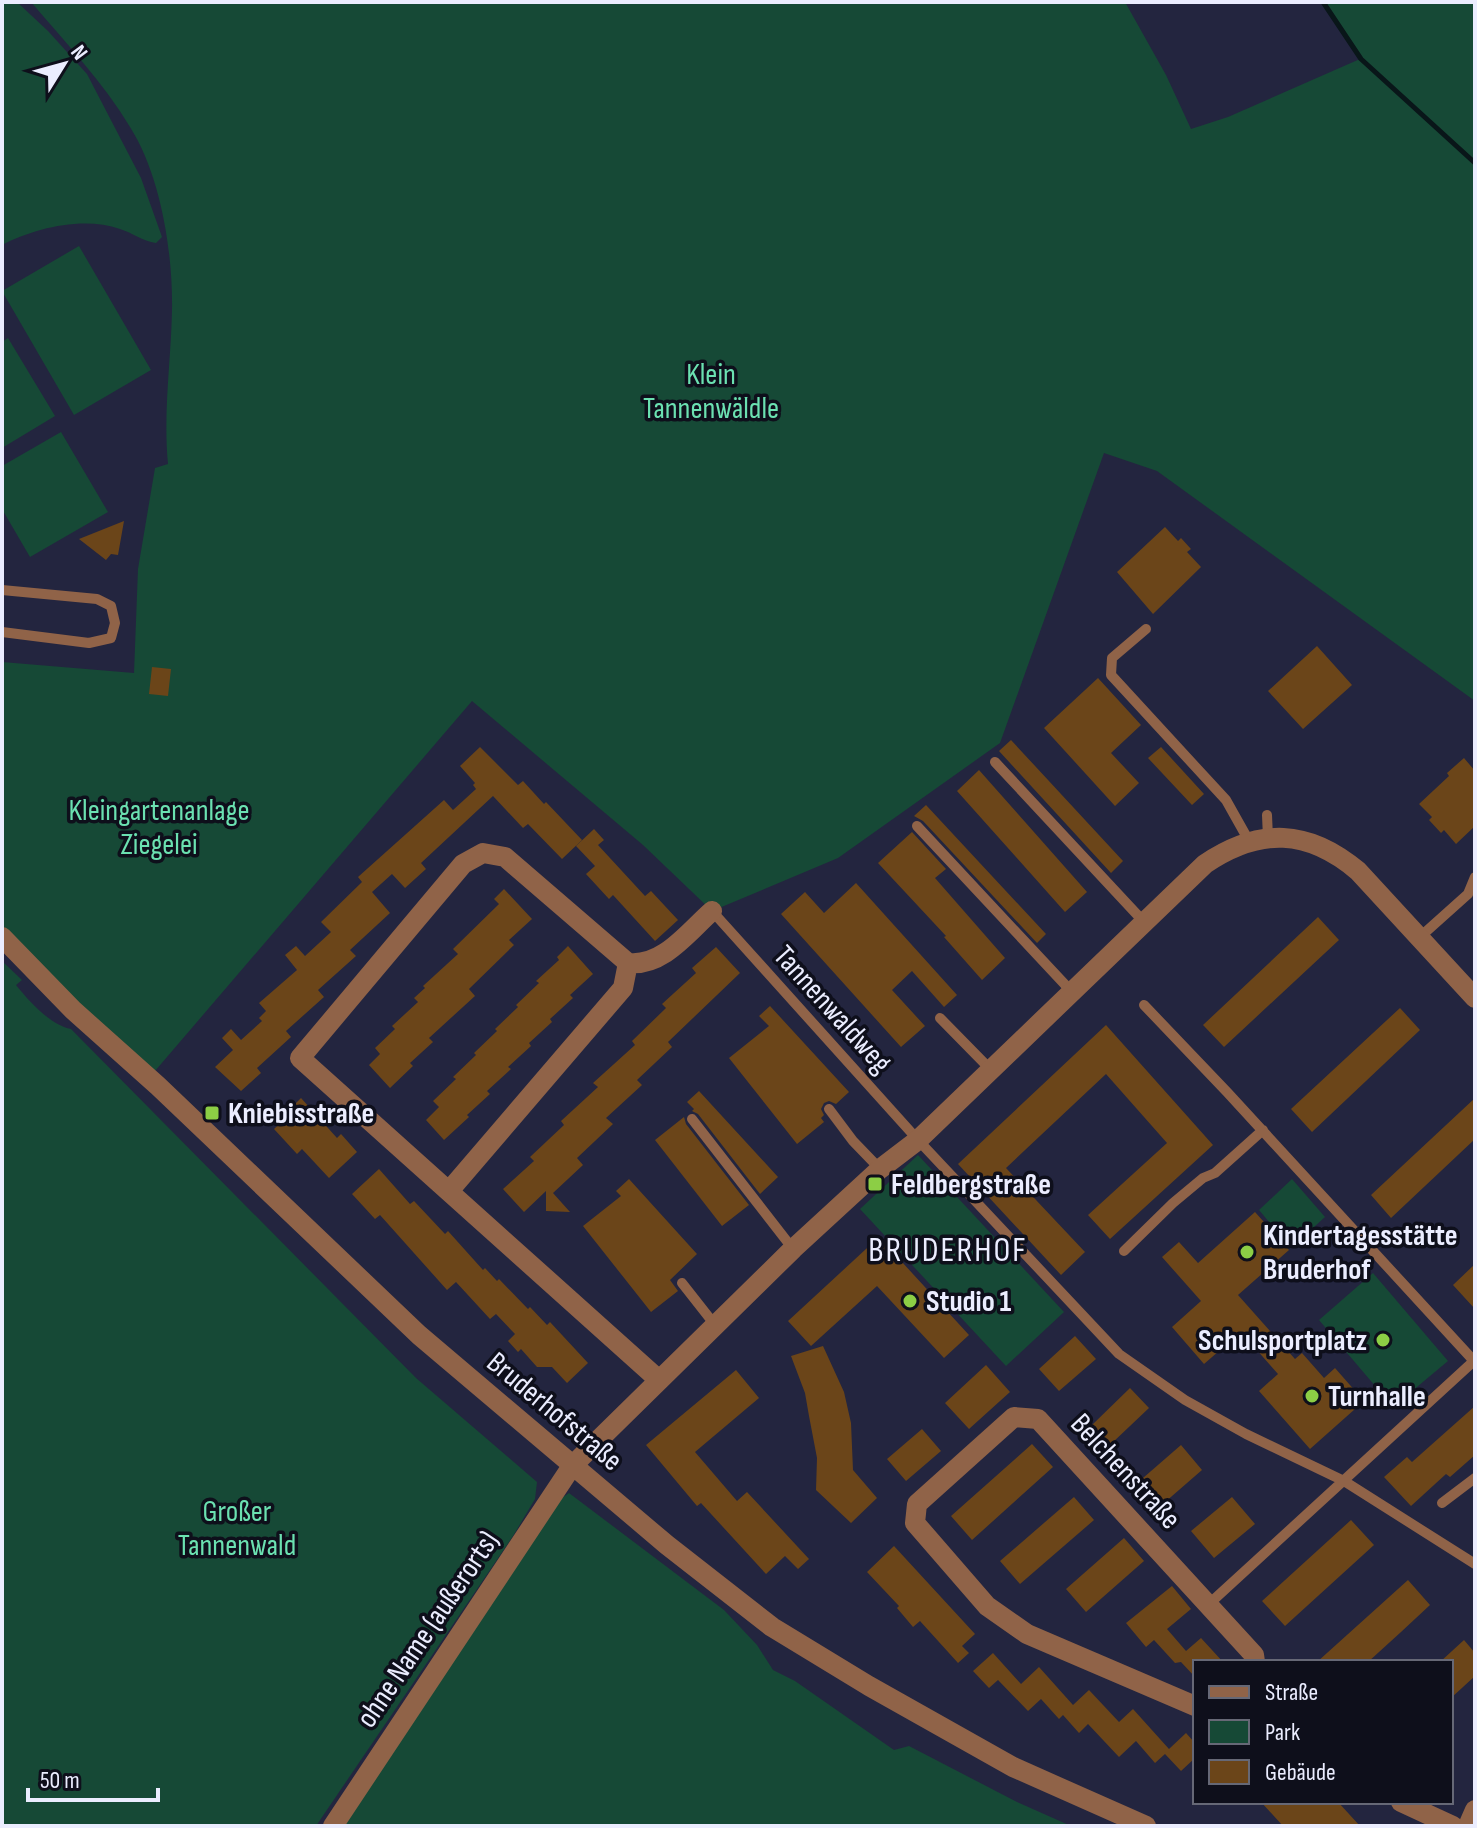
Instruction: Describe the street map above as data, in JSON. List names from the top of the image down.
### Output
{
  "streets": {
    "street": ["Bruderhofstraße", "Belchenstraße", "ohne Name (außerorts)"],
    "lane": ["Tannenwaldweg"]
  },
  "crossings": [
    ["Bruderhofstraße", "ohne Name (außerorts)"]
  ],
  "districts": ["BRUDERHOF"],
  "parks": ["Klein Tannenwäldle", "Kleingartenanlage Ziegelei", "Großer Tannenwald"],
  "places": {
    "transit": ["Kniebisstraße", "Feldbergstraße"],
    "other": [
      "Kindertagesstätte Bruderhof",
      "Studio 1",
      "Schulsportplatz",
      "Turnhalle"
    ]
  },
  "legend": ["Straße", "Park", "Gebäude"],
  "scale_bar": "50 m",
  "north": "top right"
}
